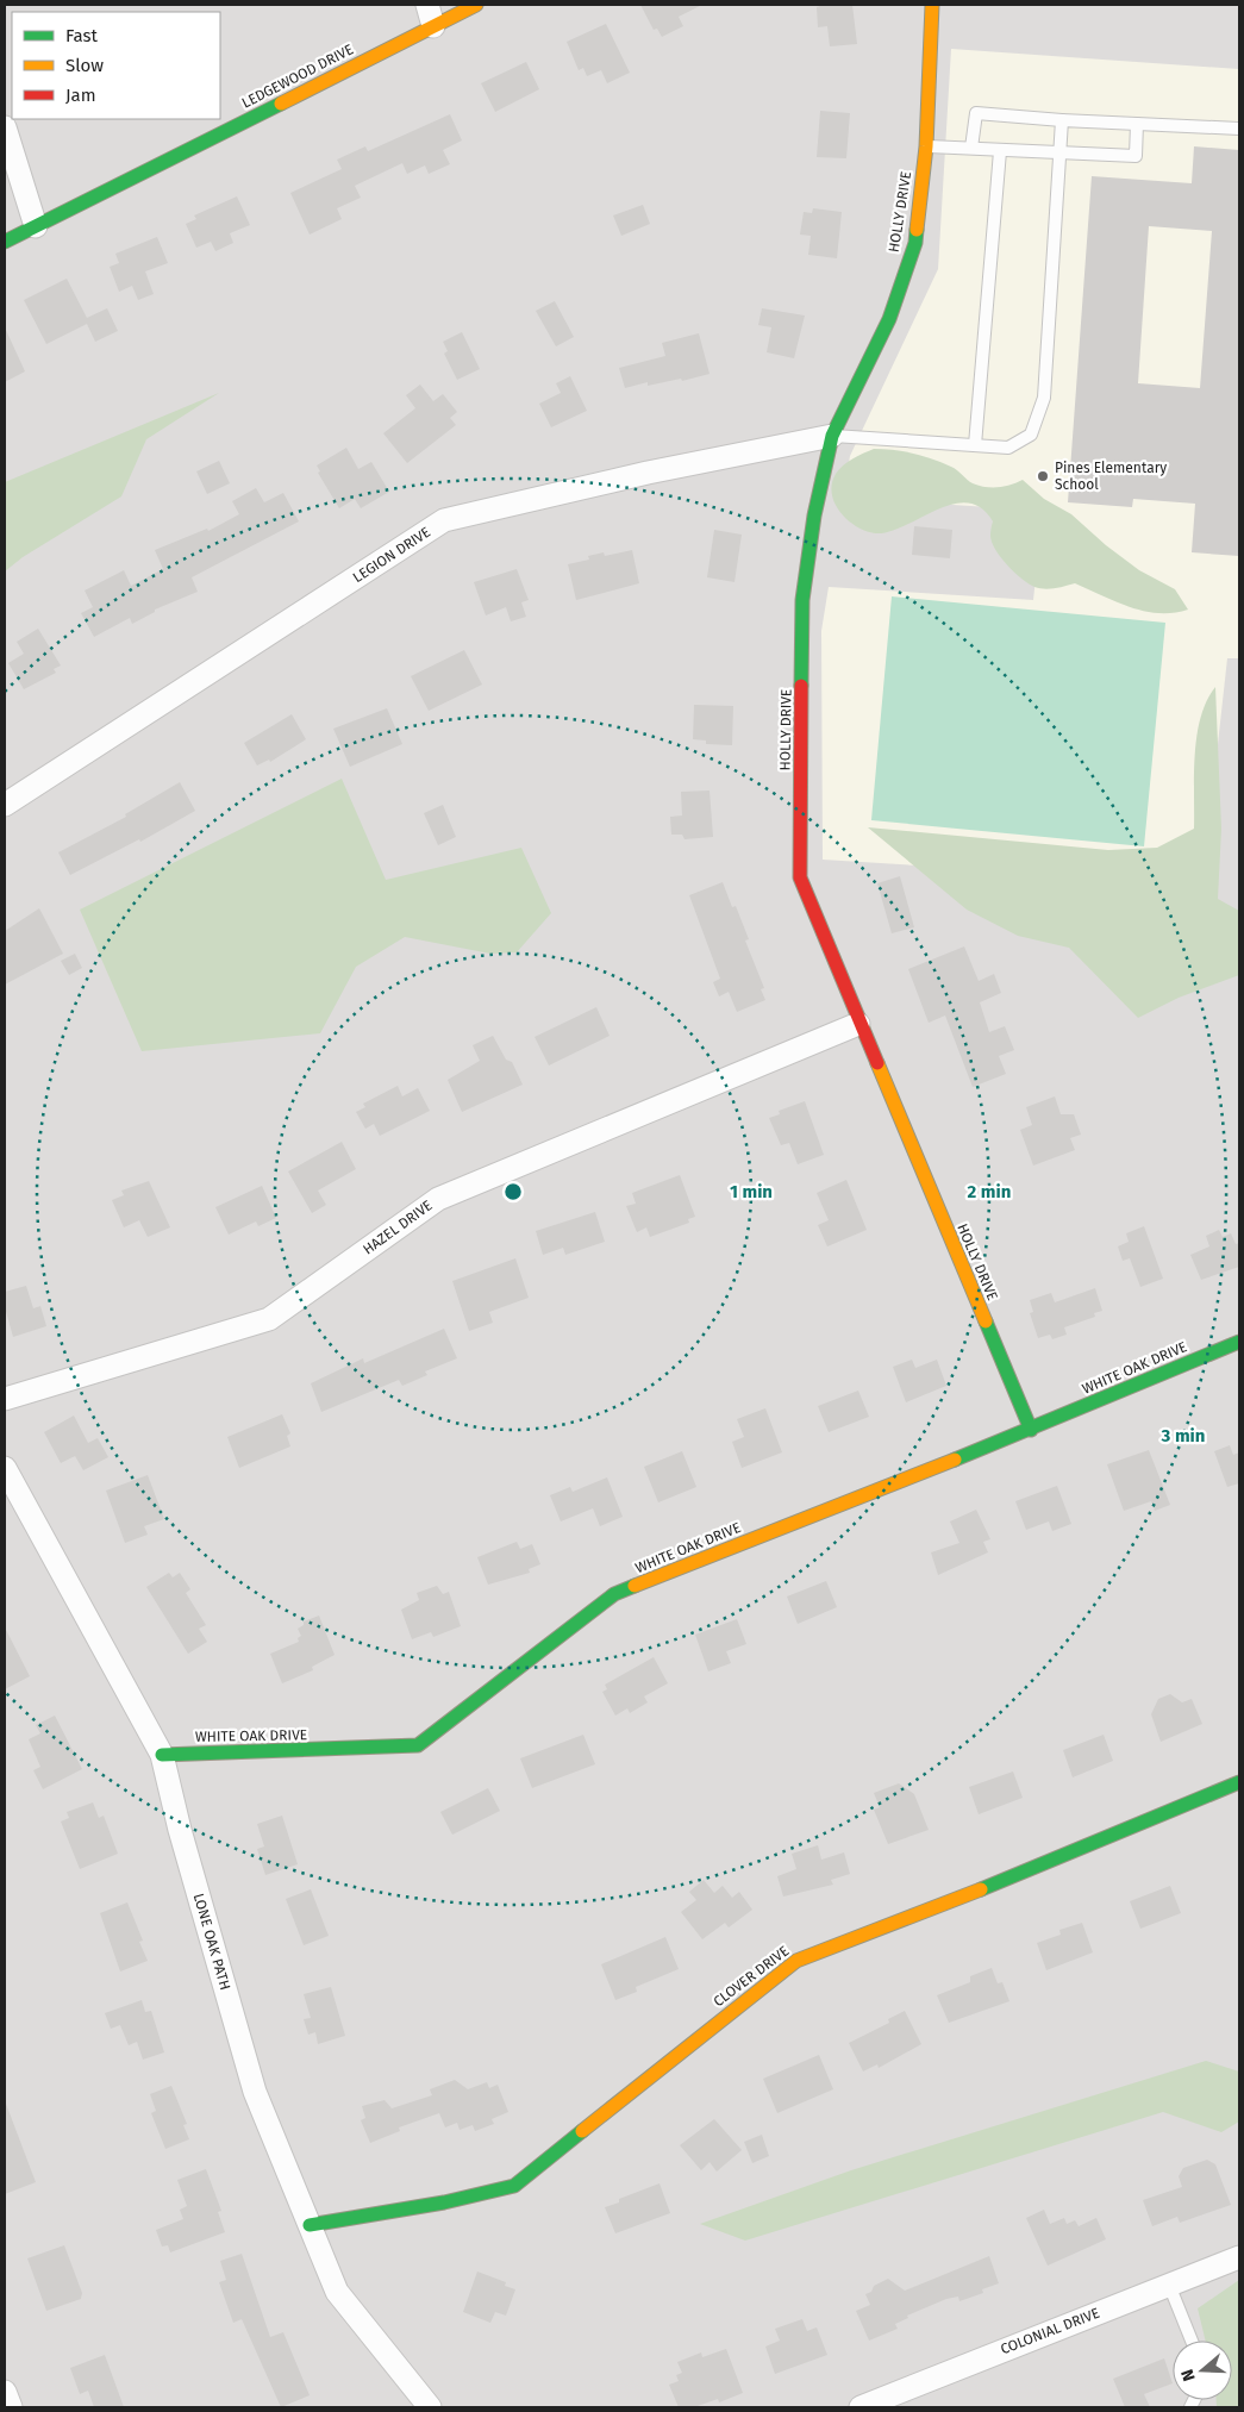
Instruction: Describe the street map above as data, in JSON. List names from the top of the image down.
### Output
{
  "streets": {
    "street": [
      "LEDGEWOOD DRIVE",
      "HOLLY DRIVE",
      "LEGION DRIVE",
      "HAZEL DRIVE",
      "WHITE OAK DRIVE",
      "LONE OAK PATH",
      "CLOVER DRIVE",
      "COLONIAL DRIVE"
    ]
  },
  "crossings": [
    ["HOLLY DRIVE", "LEGION DRIVE"],
    ["HOLLY DRIVE", "HAZEL DRIVE"],
    ["HOLLY DRIVE", "WHITE OAK DRIVE"],
    ["WHITE OAK DRIVE", "LONE OAK PATH"],
    ["LONE OAK PATH", "CLOVER DRIVE"]
  ],
  "places": ["Pines Elementary School"],
  "legend": ["Fast", "Slow", "Jam"],
  "north": "left",
  "rings": ["1 min", "2 min", "3 min"]
}
